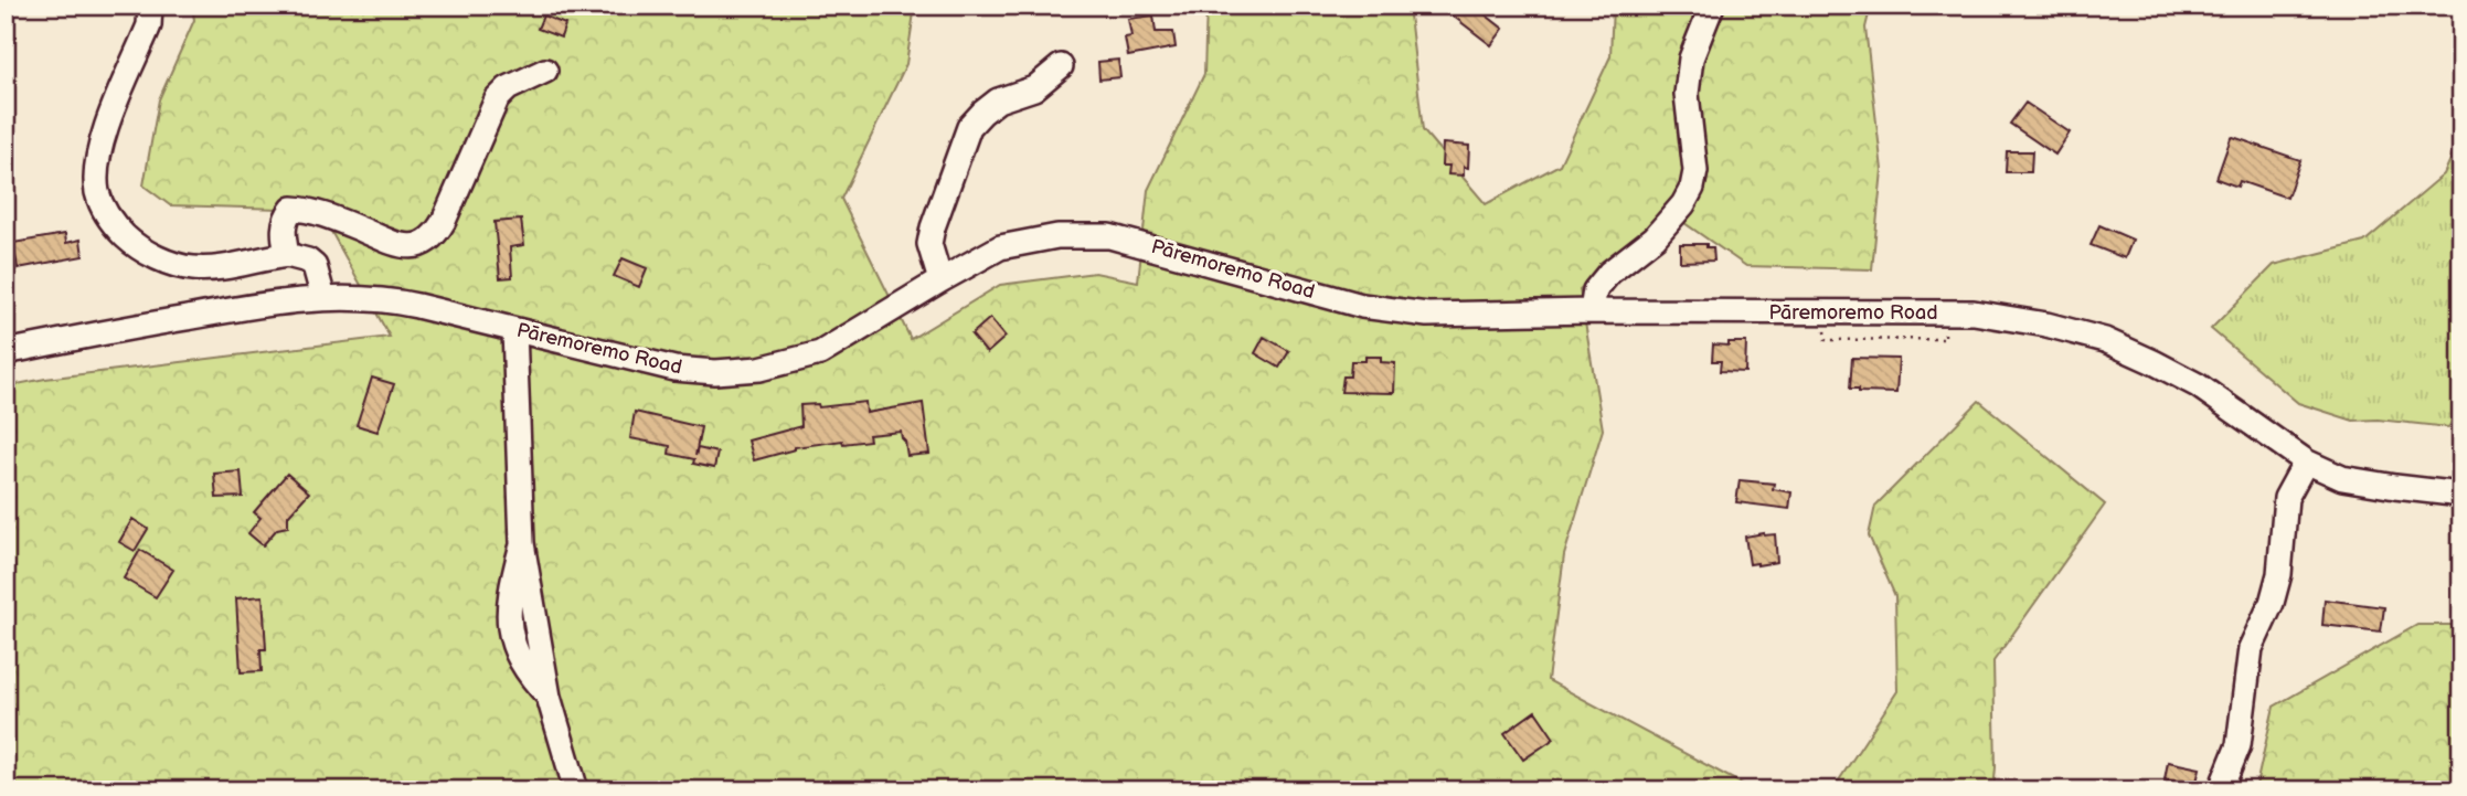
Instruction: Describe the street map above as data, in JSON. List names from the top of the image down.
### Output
{
  "streets": {
    "street": ["Pāremoremo Road"]
  }
}
